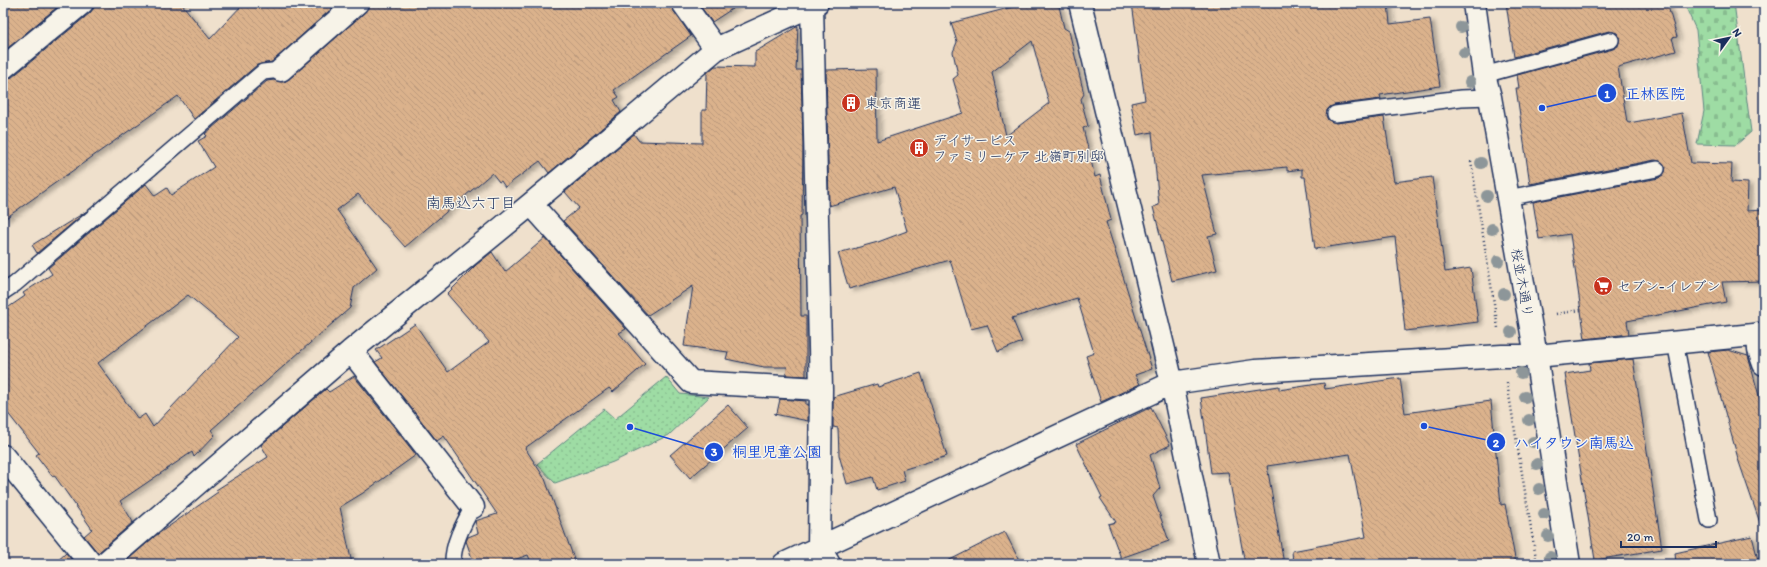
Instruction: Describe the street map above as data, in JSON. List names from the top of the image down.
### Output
{
  "streets": {
    "street": ["桜並木通り"]
  },
  "districts": ["南馬込六丁目"],
  "places": {
    "building": ["東京商運", "デイサービス ファミリーケア 北嶺町別邸"],
    "other": ["正林医院", "ハイタウン南馬込", "桐里児童公園"],
    "supermarket": ["セブン-イレブン"]
  },
  "scale_bar": "20 m",
  "north": "top right"
}
